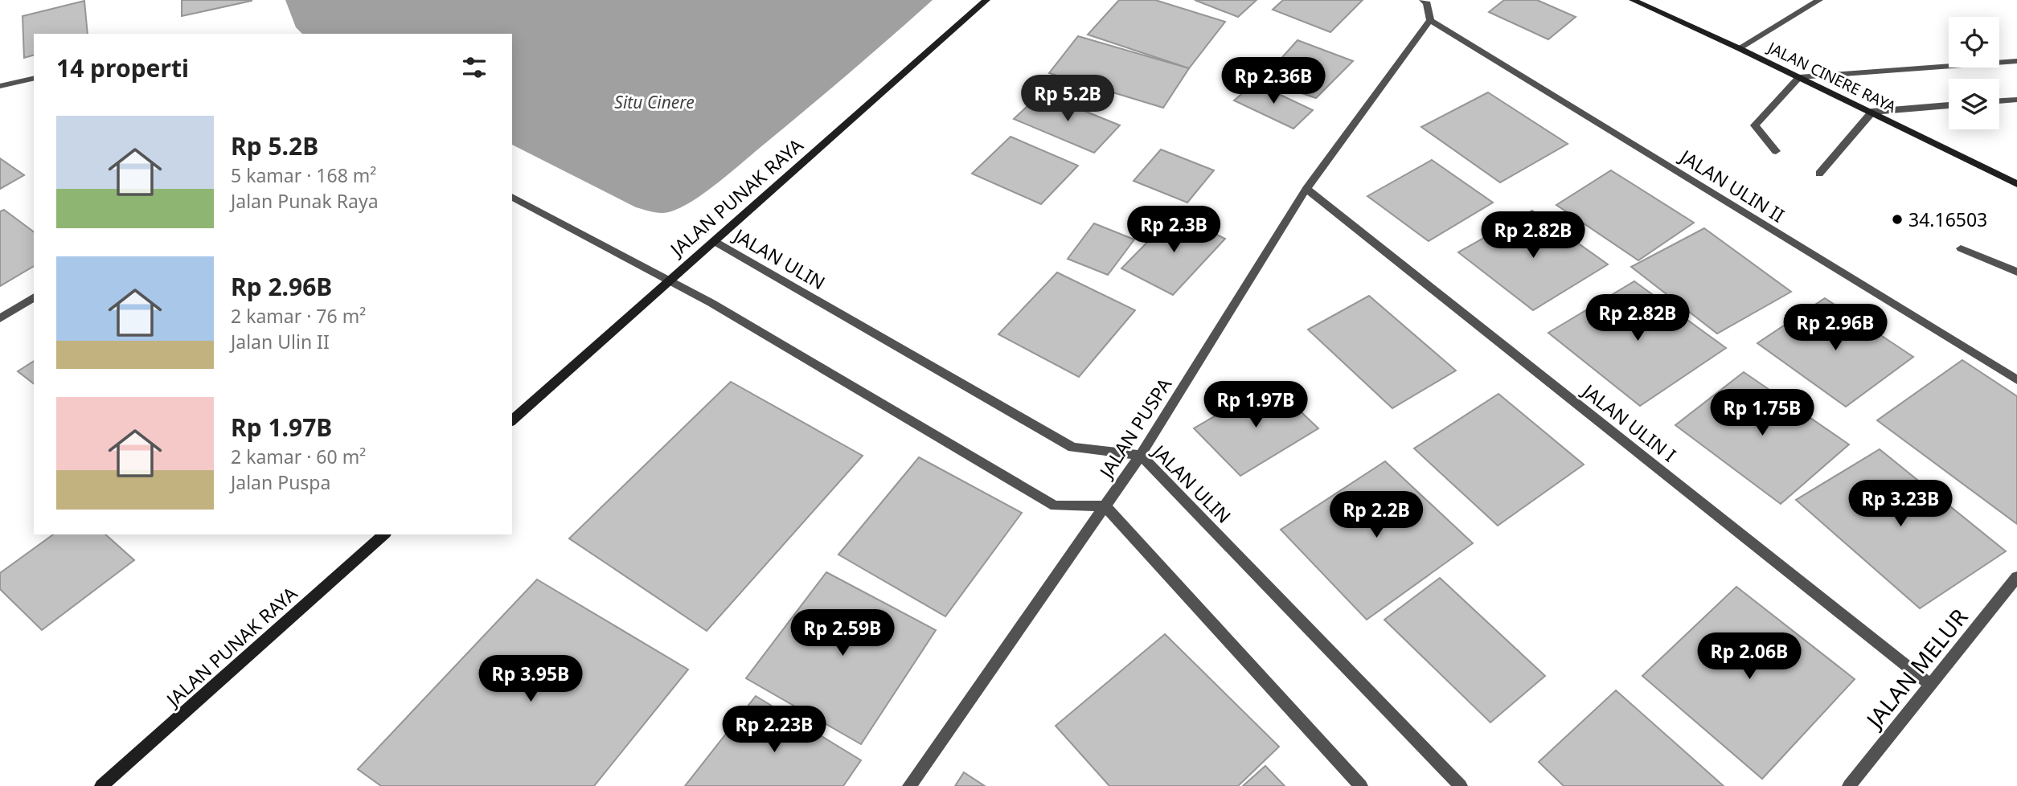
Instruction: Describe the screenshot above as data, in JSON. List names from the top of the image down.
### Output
{
  "streets": {
    "main road": ["JALAN CINERE RAYA", "JALAN PUNAK RAYA"],
    "street": [
      "JALAN ULIN II",
      "JALAN ULIN",
      "JALAN ULIN I",
      "JALAN PUSPA",
      "JALAN MELUR"
    ]
  },
  "crossings": [
    ["JALAN ULIN II", "JALAN PUSPA"],
    ["JALAN PUNAK RAYA", "JALAN ULIN"],
    ["JALAN ULIN", "JALAN PUSPA"],
    ["JALAN ULIN I", "JALAN PUSPA"],
    ["JALAN ULIN I", "JALAN MELUR"]
  ],
  "water": ["Situ Cinere"],
  "places": ["34.16503"],
  "page": {
    "heading": "14 properti",
    "price": [
      "Rp 2.36B",
      "Rp 5.2B",
      "Rp 2.3B",
      "Rp 2.82B",
      "Rp 2.82B",
      "Rp 2.96B",
      "Rp 1.97B",
      "Rp 1.75B",
      "Rp 3.23B",
      "Rp 2.2B",
      "Rp 2.59B",
      "Rp 2.06B",
      "Rp 3.95B",
      "Rp 2.23B"
    ],
    "list": [
      {
        "name": "Rp 5.2B",
        "note": "5 kamar · 168 m² · Jalan Punak Raya"
      },
      {
        "name": "Rp 2.96B",
        "note": "2 kamar · 76 m² · Jalan Ulin II"
      },
      {
        "name": "Rp 1.97B",
        "note": "2 kamar · 60 m² · Jalan Puspa"
      }
    ]
  }
}
